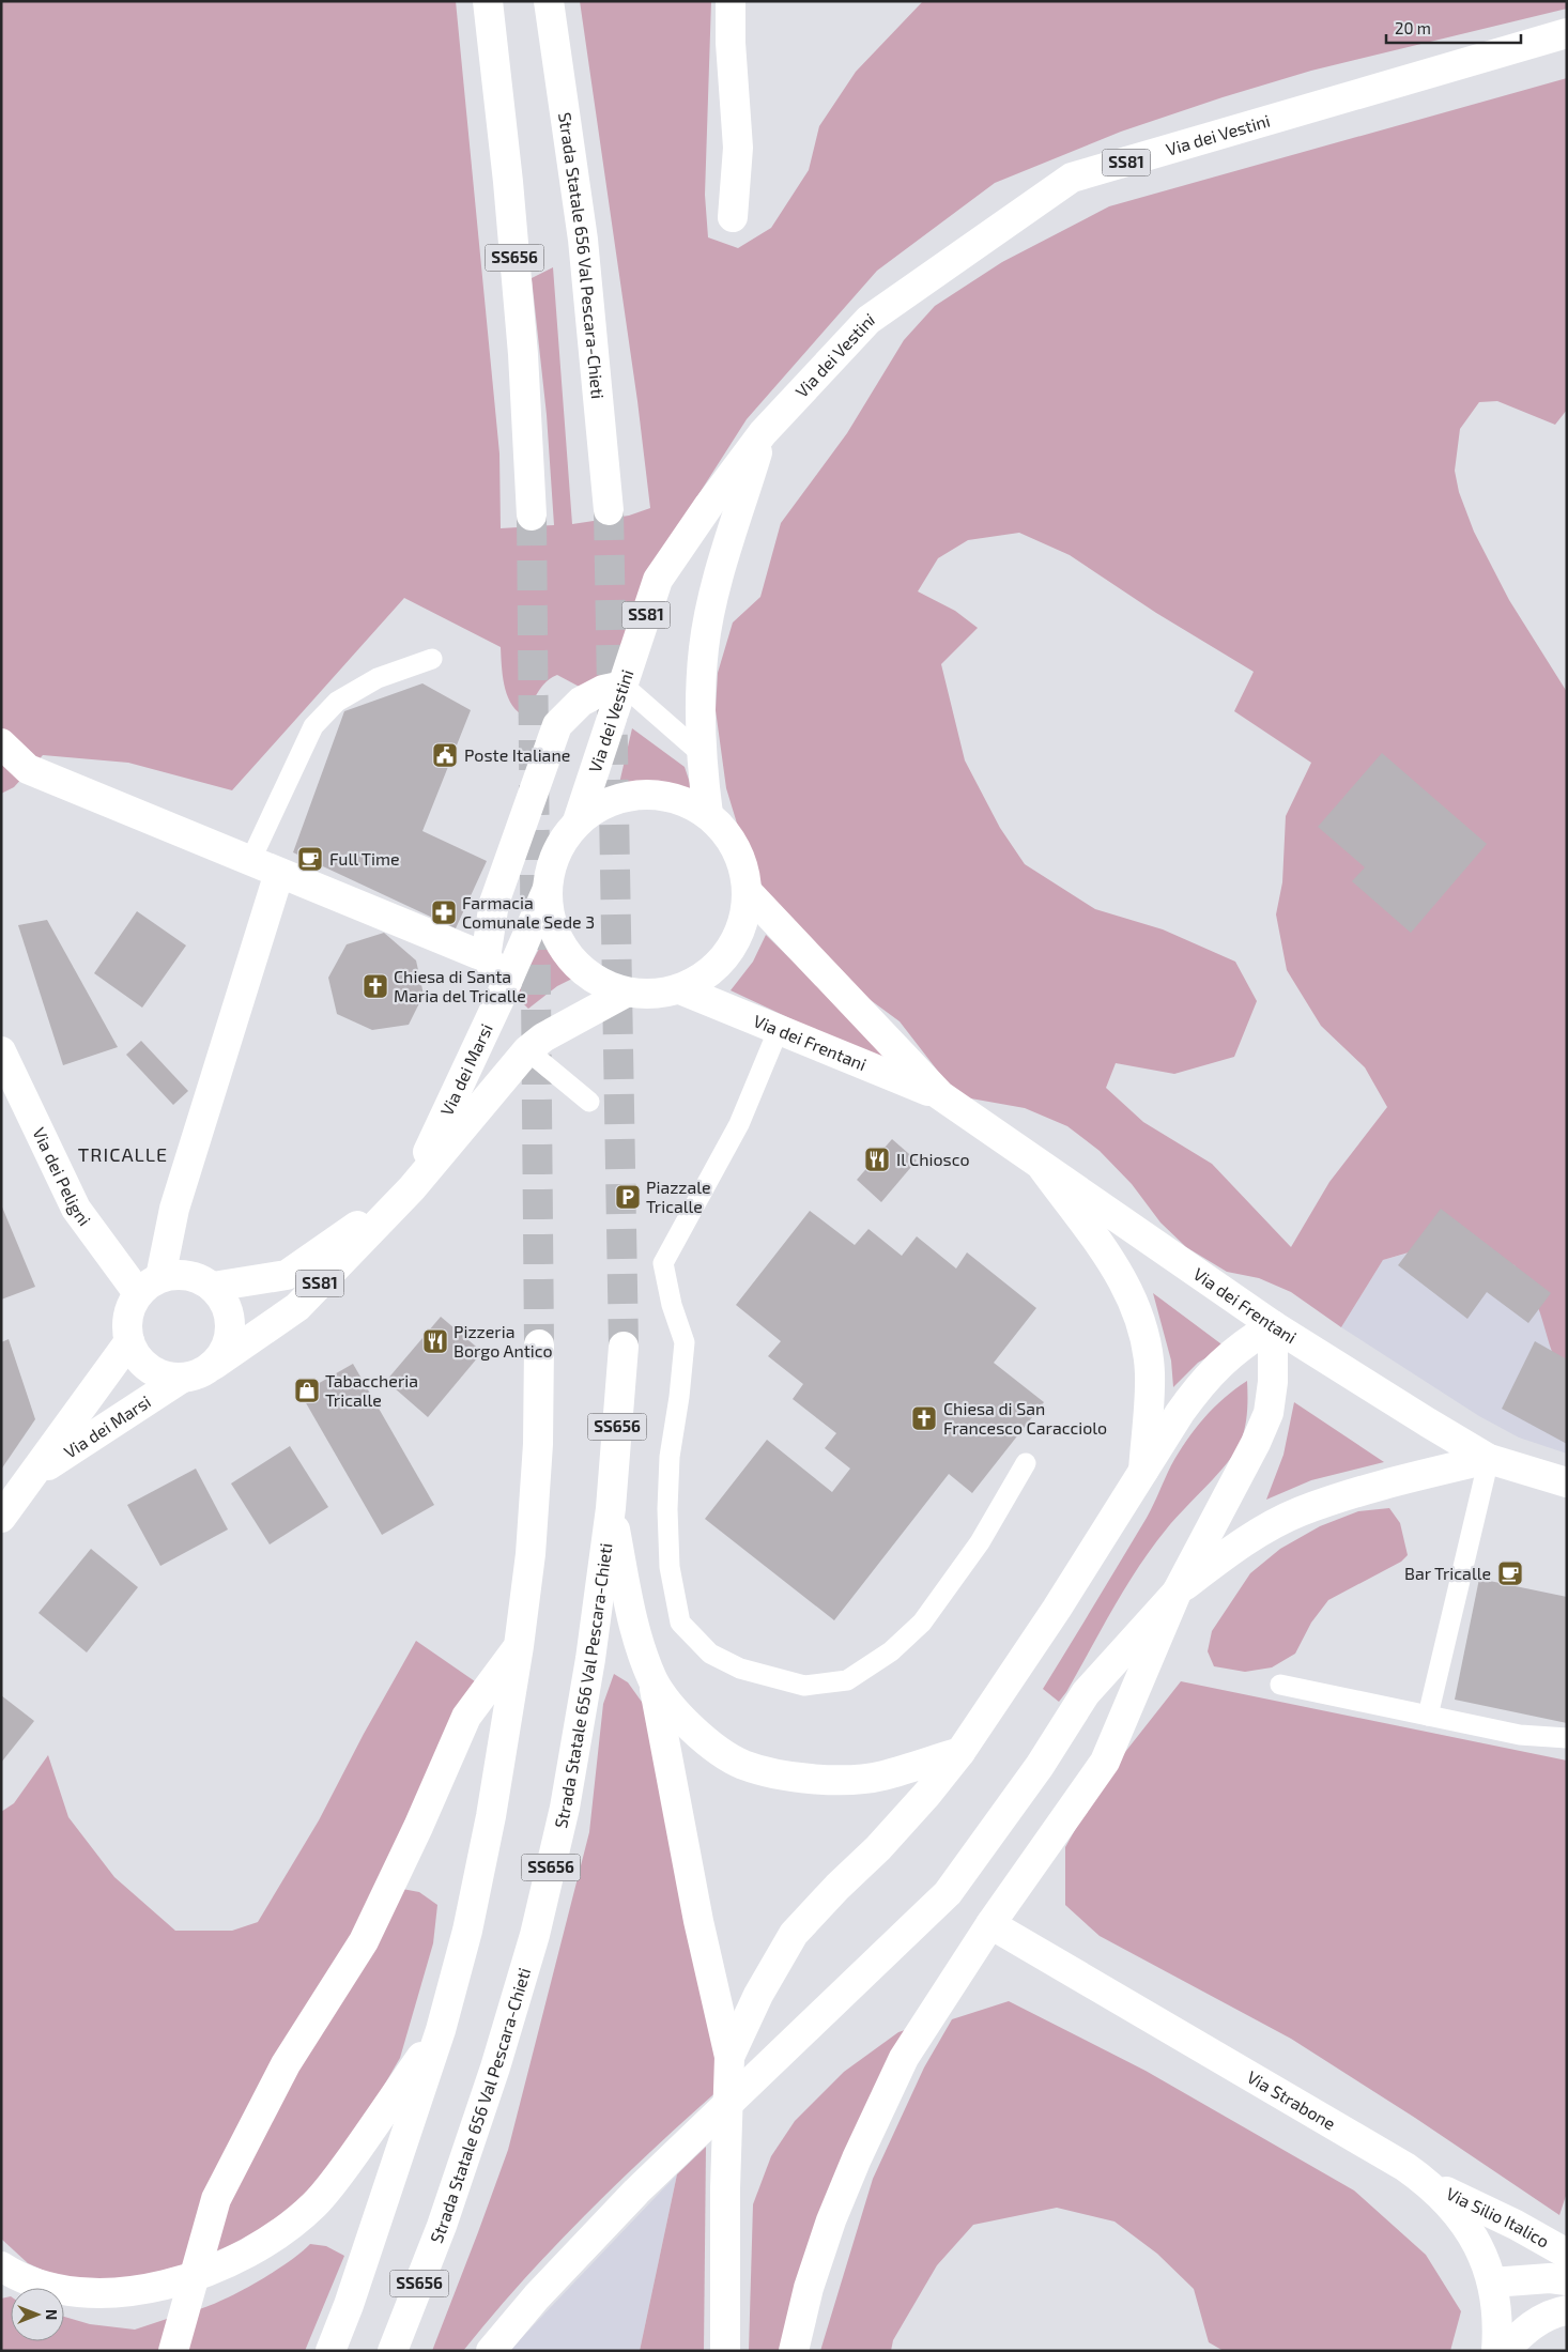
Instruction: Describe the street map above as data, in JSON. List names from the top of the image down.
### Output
{
  "streets": {
    "main road": [
      "Via dei Vestini",
      "SS81",
      "Strada Statale 656 Val Pescara-Chieti",
      "SS656",
      "Via dei Frentani",
      "Via dei Marsi",
      "Via dei Peligni",
      "Via Strabone",
      "Via Silio Italico"
    ]
  },
  "crossings": [
    ["Via dei Vestini", "SS81"],
    ["SS81", "Via dei Frentani"],
    ["SS81", "Via dei Marsi"],
    ["Via dei Marsi", "Via dei Peligni"],
    ["Via Strabone", "Via Silio Italico"]
  ],
  "districts": ["TRICALLE"],
  "places": {
    "public building": ["Poste Italiane"],
    "cafe": ["Full Time", "Bar Tricalle"],
    "pharmacy": ["Farmacia Comunale Sede 3"],
    "church": ["Chiesa di Santa Maria del Tricalle", "Chiesa di San Francesco Caracciolo"],
    "restaurant": ["Il Chiosco", "Pizzeria Borgo Antico"],
    "parking": ["Piazzale Tricalle"],
    "shop": ["Tabaccheria Tricalle"]
  },
  "scale_bar": "20 m",
  "north": "right"
}
